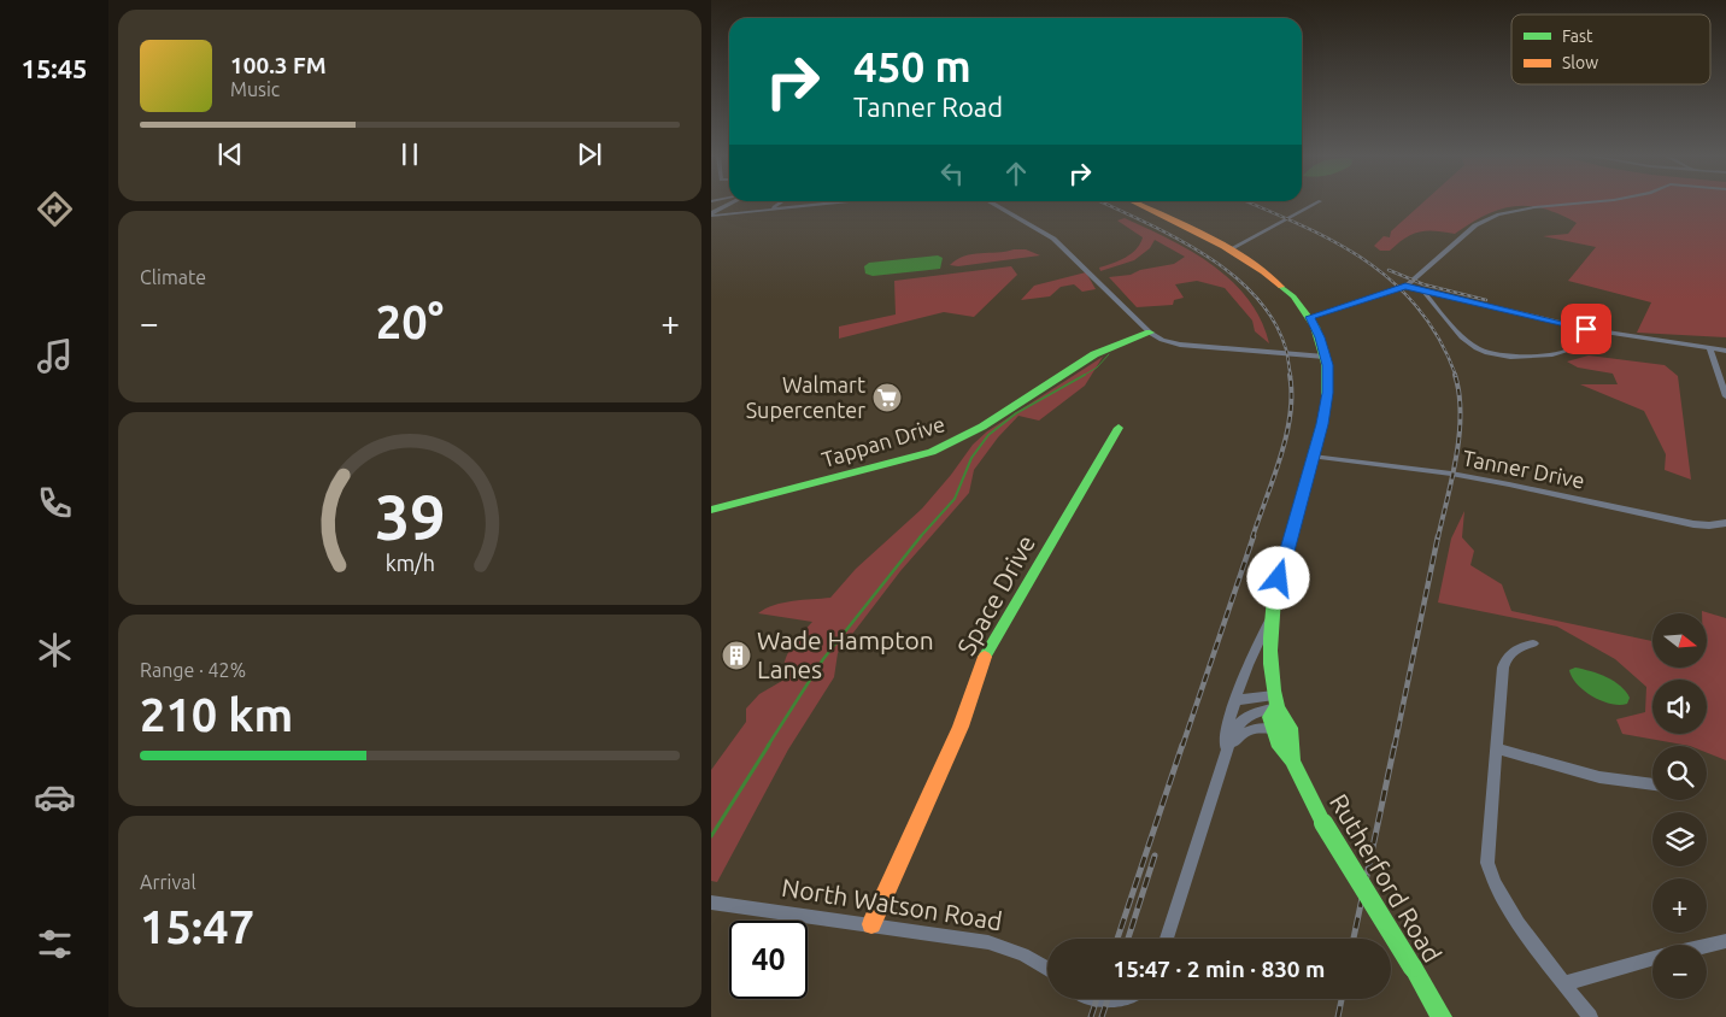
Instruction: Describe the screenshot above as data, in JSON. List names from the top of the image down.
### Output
{
  "streets": {
    "street": [
      "Tappan Drive",
      "Tanner Drive",
      "Space Drive",
      "Rutherford Road",
      "North Watson Road"
    ]
  },
  "crossings": [
    ["Tanner Drive", "Rutherford Road"],
    ["Space Drive", "North Watson Road"]
  ],
  "places": {
    "supermarket": ["Walmart Supercenter"],
    "building": ["Wade Hampton Lanes"]
  },
  "legend": ["Fast", "Slow"],
  "north": "right",
  "page": {
    "tabs": "15:45",
    "turn": ["450 m", "Tanner Road"],
    "song": ["100.3 FM", "Music"],
    "tile": [
      "Climate",
      ["Range · 42%", "210 km"],
      ["Arrival", "15:47"]
    ],
    "heat": ["−", "20°", "+"],
    "map_buttons": ["+", "−"],
    "limit": "40",
    "trip": "15:47 · 2 min · 830 m",
    "gauge": ["39", "km/h"]
  }
}
